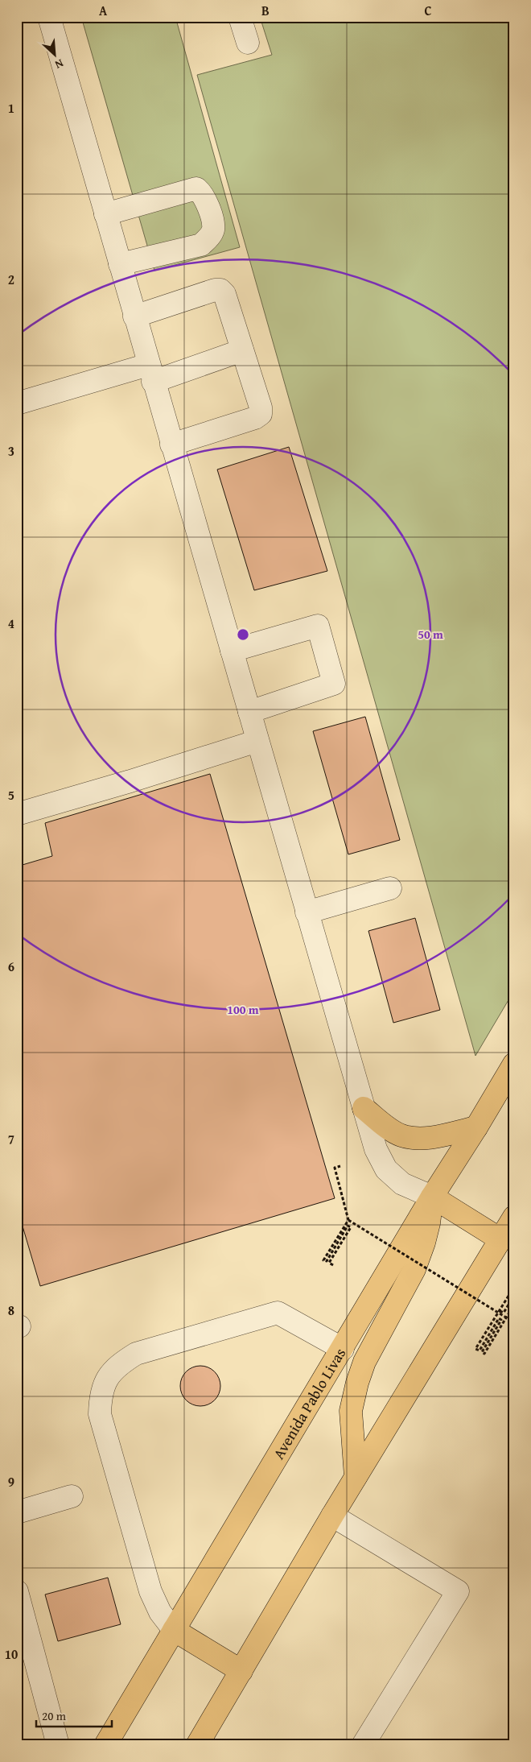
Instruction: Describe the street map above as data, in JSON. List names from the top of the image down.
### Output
{
  "streets": {
    "main road": ["Avenida Pablo Livas"]
  },
  "scale_bar": "20 m",
  "north": "bottom right",
  "grid": {
    "columns": ["A", "B", "C"],
    "rows": [
      "1",
      "2",
      "3",
      "4",
      "5",
      "6",
      "7",
      "8",
      "9",
      "10"
    ]
  },
  "rings": ["50 m", "100 m"]
}
